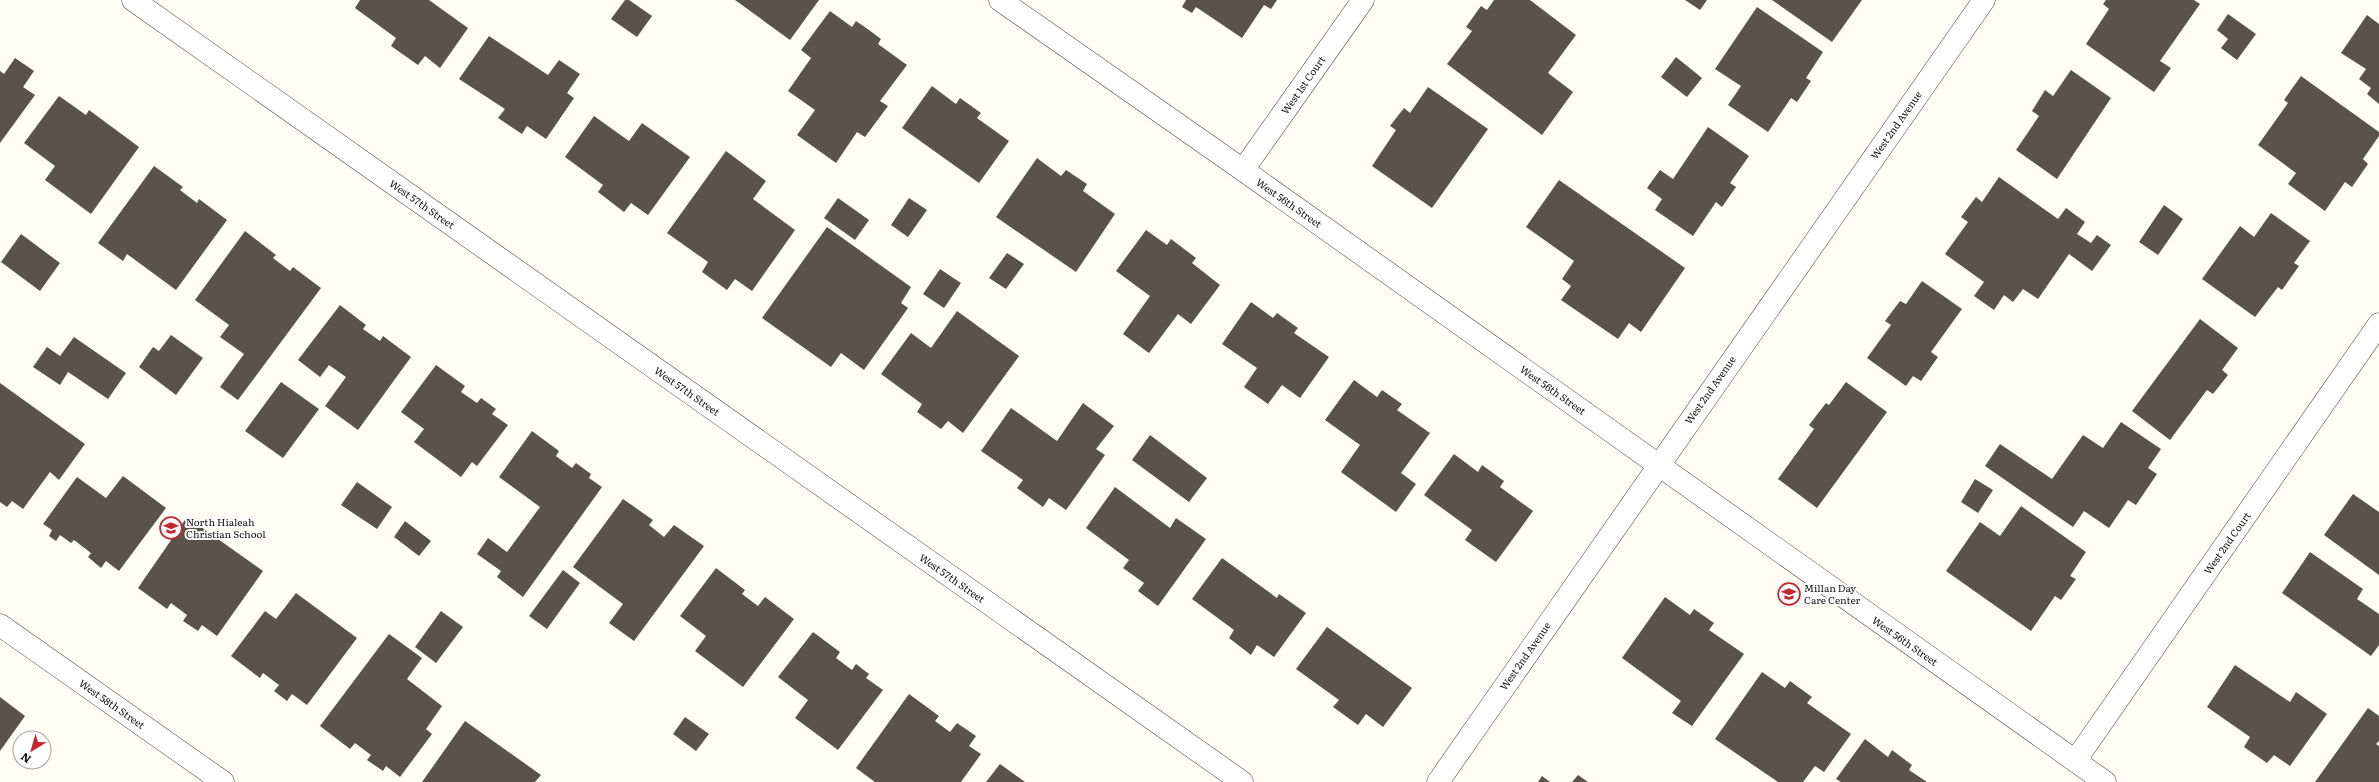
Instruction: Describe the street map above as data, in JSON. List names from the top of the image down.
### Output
{
  "streets": {
    "street": [
      "West 1st Court",
      "West 2nd Avenue",
      "West 56th Street",
      "West 57th Street",
      "West 2nd Court",
      "West 58th Street"
    ]
  },
  "crossings": [
    ["West 1st Court", "West 56th Street"],
    ["West 2nd Avenue", "West 56th Street"],
    ["West 56th Street", "West 2nd Court"]
  ],
  "places": {
    "school or university": ["North Hialeah Christian School", "Millan Day Care Center"]
  },
  "north": "bottom left"
}
